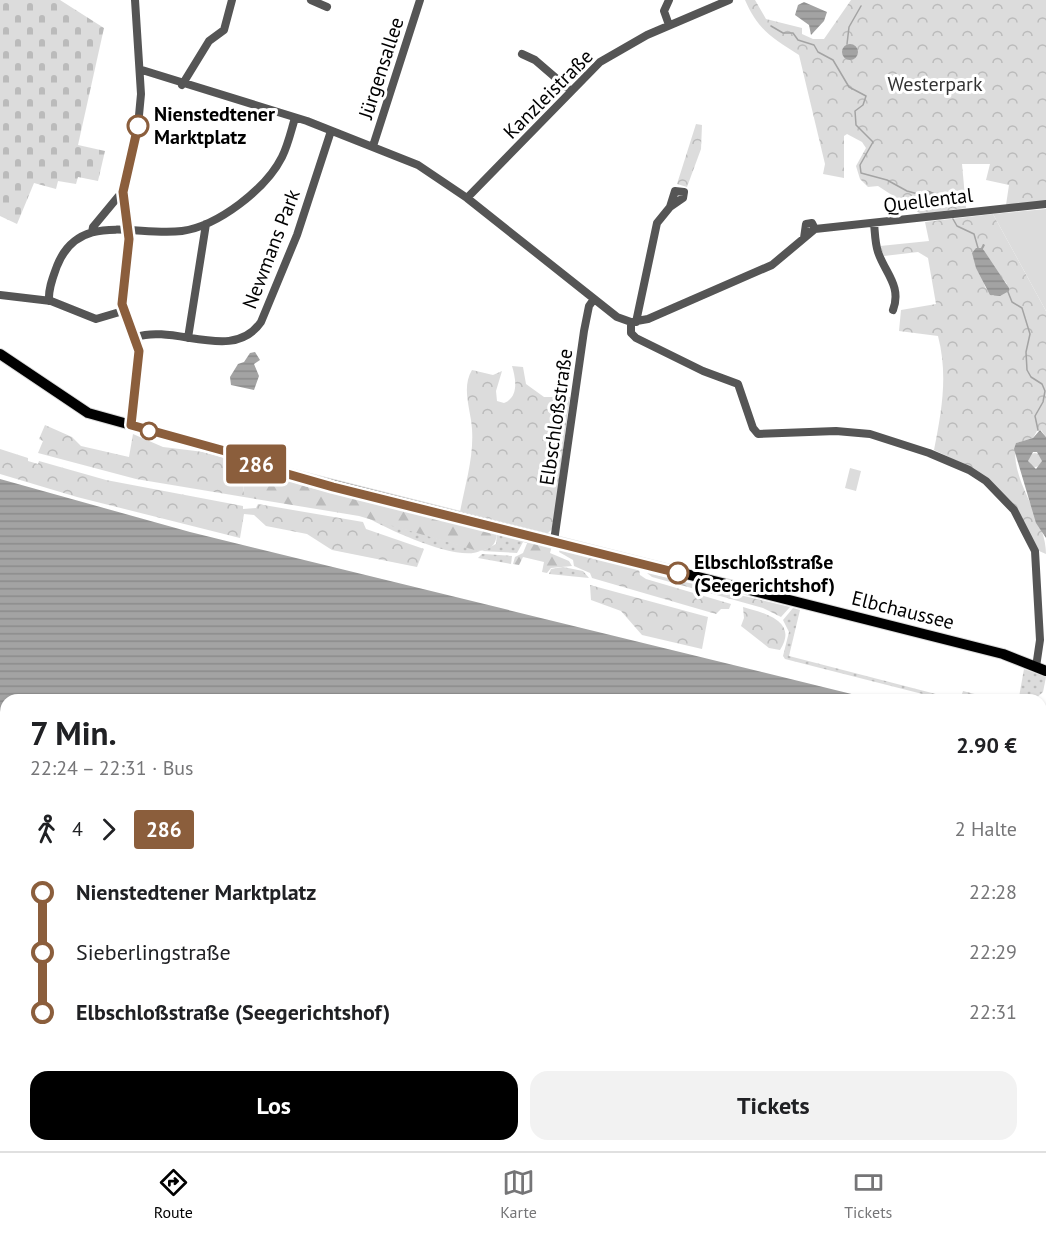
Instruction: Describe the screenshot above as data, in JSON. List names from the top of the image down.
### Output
{
  "streets": {
    "main road": ["Elbchaussee"],
    "street": [
      "Jürgensallee",
      "Kanzleistraße",
      "Quellental",
      "Newmans Park",
      "Elbschloßstraße"
    ]
  },
  "crossings": [
    ["Elbschloßstraße", "Elbchaussee"]
  ],
  "parks": ["Westerpark"],
  "places": ["Nienstedtener Marktplatz", "Elbschloßstraße (Seegerichtshof)"],
  "lines": ["bus line 286"],
  "page": {
    "on_map": "286",
    "heading": ["7 Min.", "22:24 – 22:31 · Bus", "2.90 €"],
    "legs": ["4", "286", "2 Halte"],
    "list": [
      {
        "name": "Nienstedtener Marktplatz",
        "value": "22:28"
      },
      {
        "name": "Sieberlingstraße",
        "value": "22:29"
      },
      {
        "name": "Elbschloßstraße (Seegerichtshof)",
        "value": "22:31"
      }
    ],
    "buttons": ["Los", "Tickets"],
    "tabs": ["Route", "Karte", "Tickets"]
  }
}
